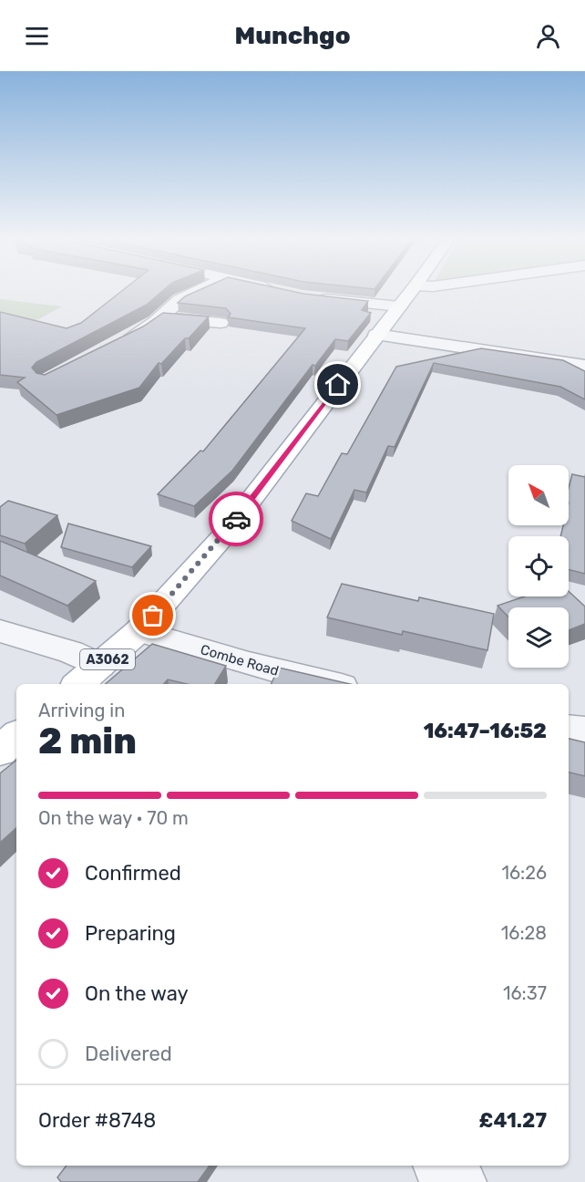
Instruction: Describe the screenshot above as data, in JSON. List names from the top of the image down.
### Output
{
  "streets": {
    "main road": ["A3062"],
    "street": ["Combe Road"]
  },
  "crossings": [
    ["A3062", "Combe Road"]
  ],
  "north": "top left",
  "page": {
    "header": "Munchgo",
    "heading": ["2 min", "Arriving in", "16:47–16:52"],
    "panel": ["Order #8748", "£41.27"],
    "bar": "On the way · 70 m",
    "list": [
      ["Confirmed", "16:26"],
      ["Preparing", "16:28"],
      ["On the way", "16:37"],
      "Delivered"
    ]
  }
}
